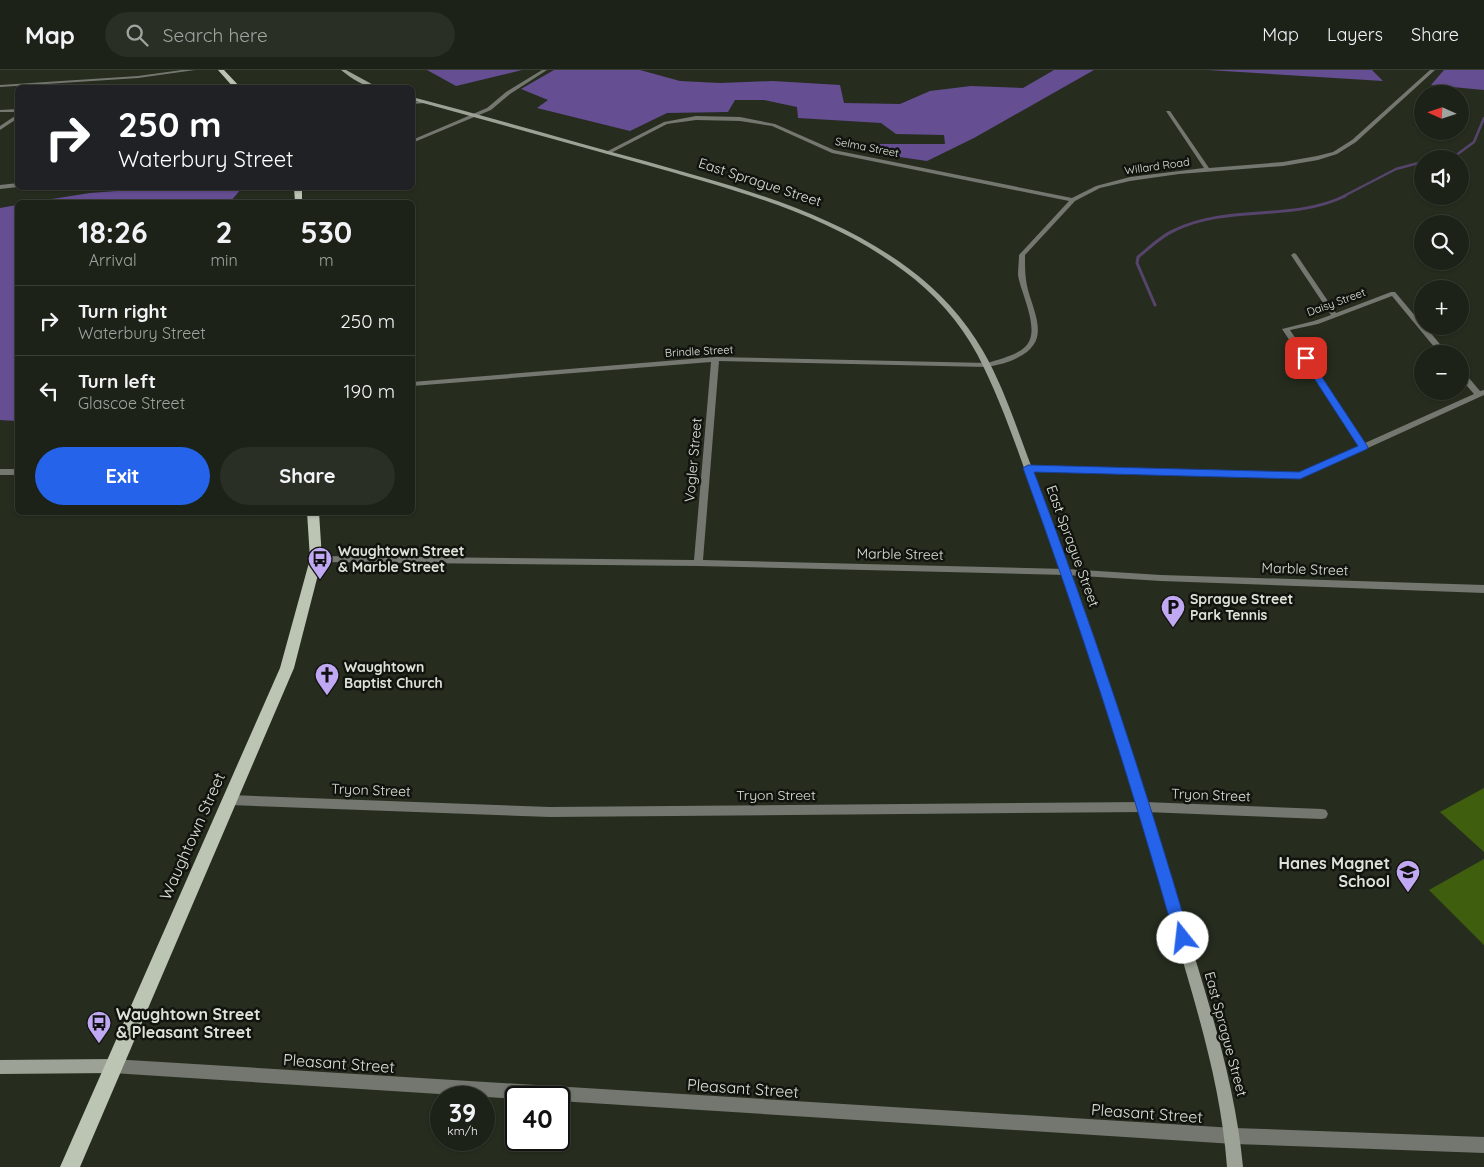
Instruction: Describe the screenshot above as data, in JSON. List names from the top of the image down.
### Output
{
  "streets": {
    "main road": ["Waughtown Street"],
    "street": [
      "Selma Street",
      "Willard Road",
      "East Sprague Street",
      "Daisy Street",
      "Brindle Street",
      "Vogler Street",
      "Marble Street",
      "Tryon Street",
      "Pleasant Street"
    ]
  },
  "crossings": [
    ["Selma Street", "Willard Road"],
    ["Selma Street", "East Sprague Street"],
    ["Willard Road", "East Sprague Street"],
    ["Willard Road", "Brindle Street"],
    ["East Sprague Street", "Brindle Street"],
    ["East Sprague Street", "Marble Street"],
    ["East Sprague Street", "Tryon Street"],
    ["East Sprague Street", "Pleasant Street"],
    ["Brindle Street", "Vogler Street"],
    ["Vogler Street", "Marble Street"],
    ["Marble Street", "Waughtown Street"],
    ["Tryon Street", "Waughtown Street"],
    ["Waughtown Street", "Pleasant Street"]
  ],
  "places": {
    "bus stop": ["Waughtown Street & Marble Street", "Waughtown Street & Pleasant Street"],
    "parking": ["Sprague Street Park Tennis"],
    "church": ["Waughtown Baptist Church"],
    "school or university": ["Hanes Magnet School"]
  },
  "north": "left",
  "page": {
    "header": "Map",
    "search": "Search here",
    "nav": ["Map", "Layers", "Share"],
    "map_buttons": ["+", "−"],
    "turn": ["250 m", "Waterbury Street"],
    "eta": [
      "18:26",
      "Arrival",
      "2",
      "min",
      "530",
      "m"
    ],
    "list": [
      {
        "name": "Turn right",
        "note": "Waterbury Street",
        "value": "250 m"
      },
      {
        "name": "Turn left",
        "note": "Glascoe Street",
        "value": "190 m"
      }
    ],
    "buttons": ["Exit", "Share"],
    "speed": "39 km/h",
    "limit": "40"
  }
}
